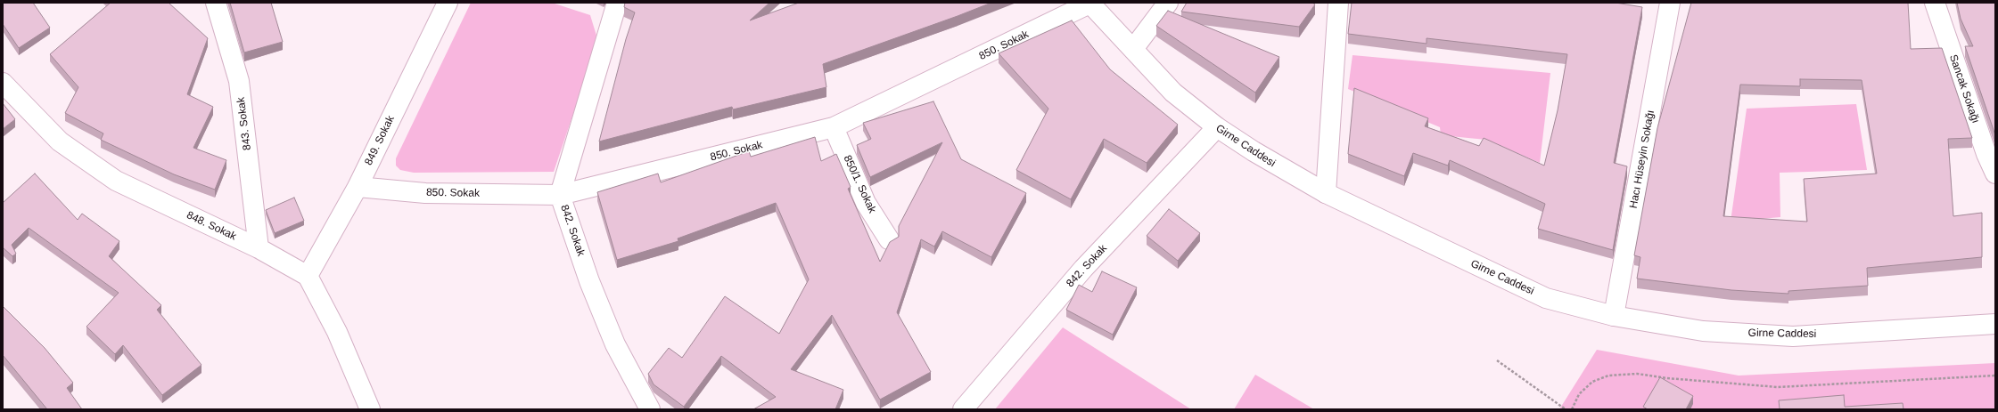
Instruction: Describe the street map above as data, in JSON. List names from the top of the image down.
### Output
{
  "streets": {
    "street": [
      "850. Sokak",
      "Sancak Sokağı",
      "843. Sokak",
      "849. Sokak",
      "Girne Caddesi",
      "Hacı Hüseyin Sokağı",
      "850/1. Sokak",
      "848. Sokak",
      "842. Sokak"
    ]
  },
  "crossings": [
    ["850. Sokak", "849. Sokak"],
    ["850. Sokak", "Girne Caddesi"],
    ["850. Sokak", "850/1. Sokak"],
    ["850. Sokak", "842. Sokak"],
    ["843. Sokak", "848. Sokak"],
    ["849. Sokak", "848. Sokak"],
    ["Girne Caddesi", "Hacı Hüseyin Sokağı"],
    ["Girne Caddesi", "842. Sokak"]
  ]
}
